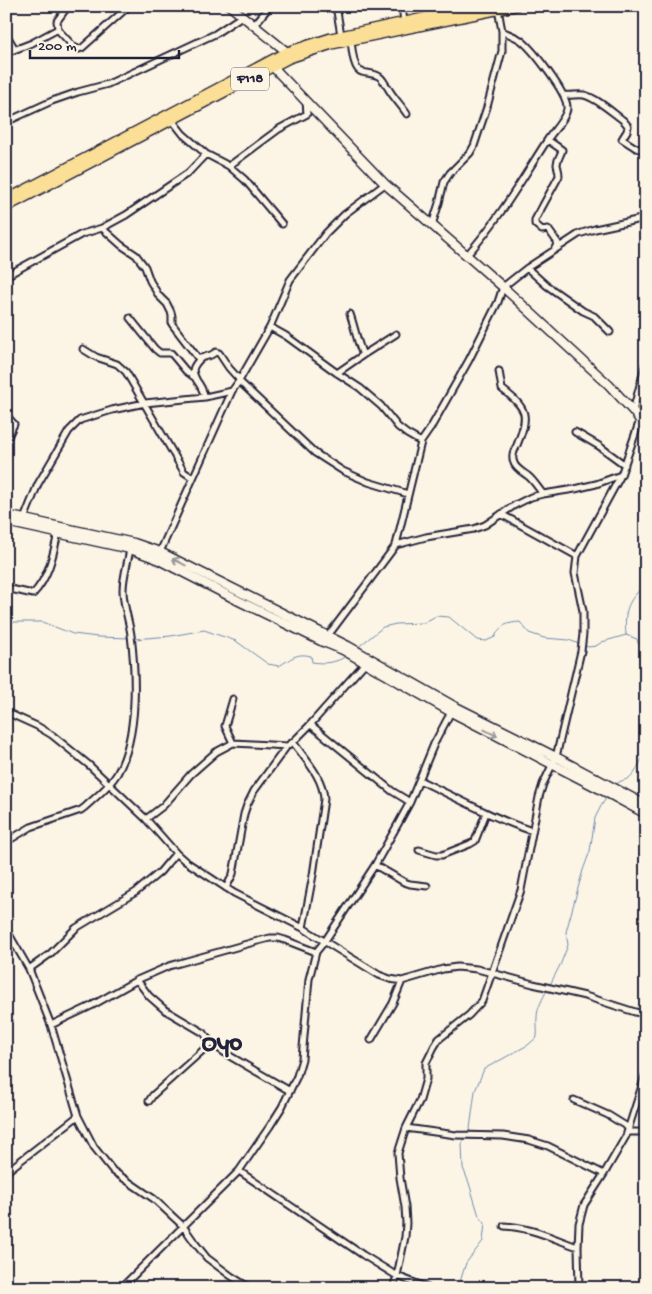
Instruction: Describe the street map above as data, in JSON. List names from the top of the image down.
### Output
{
  "streets": {
    "main road": ["F118"]
  },
  "districts": ["Oyo"],
  "scale_bar": "200 m"
}
